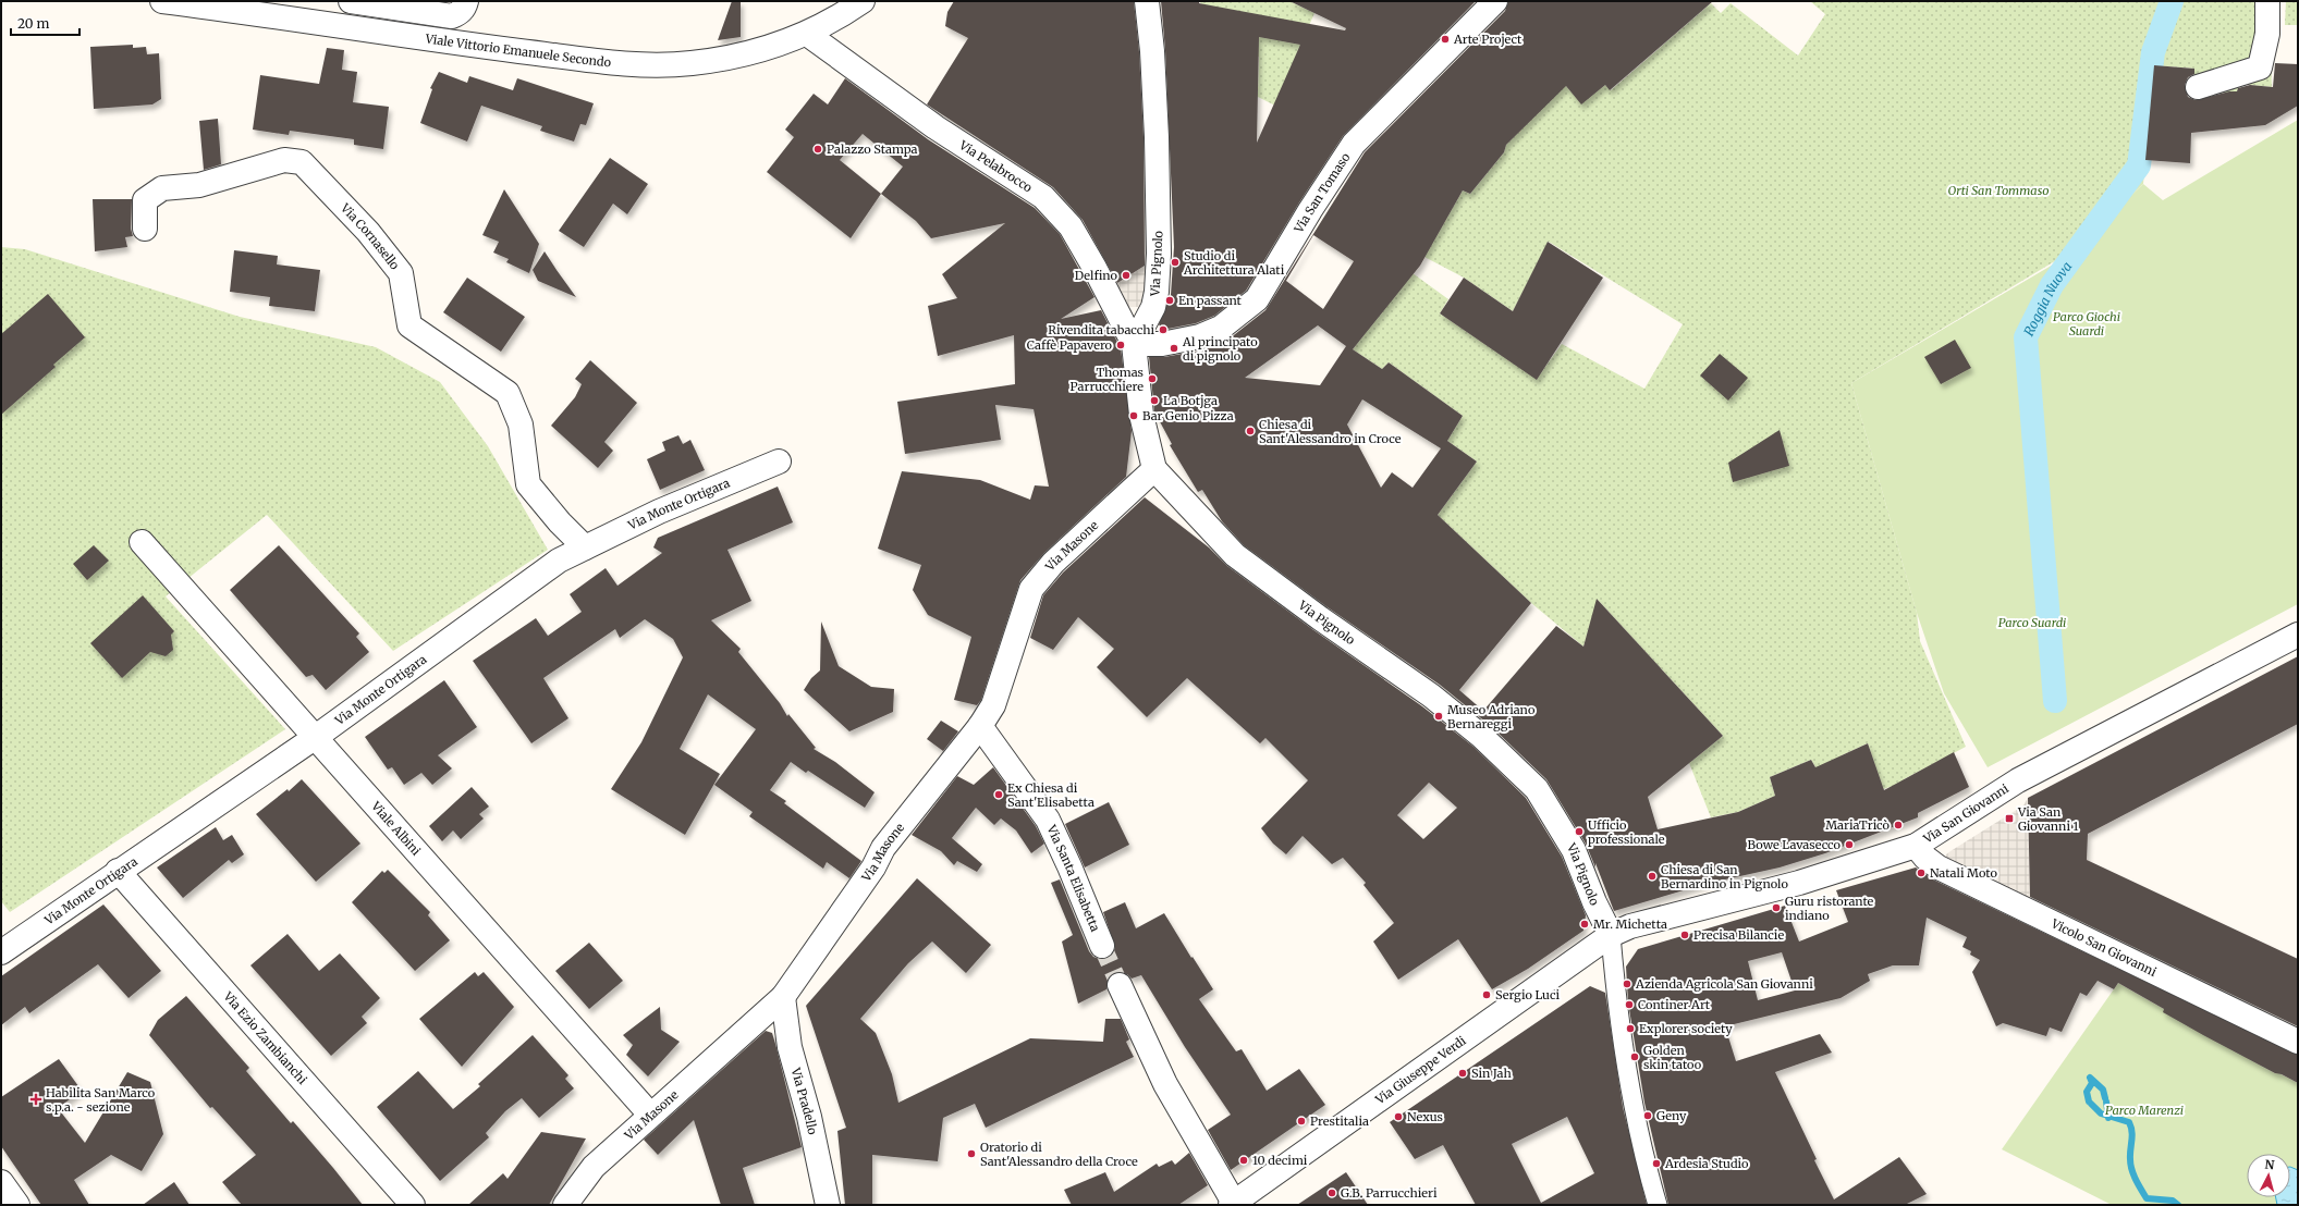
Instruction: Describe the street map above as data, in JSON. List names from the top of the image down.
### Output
{
  "streets": {
    "street": [
      "Viale Vittorio Emanuele Secondo",
      "Via Pelabrocco",
      "Via San Tomaso",
      "Via Cornasello",
      "Via Pignolo",
      "Via Monte Ortigara",
      "Via Masone",
      "Via San Giovanni",
      "Viale Albini",
      "Via Santa Elisabetta",
      "Vicolo San Giovanni",
      "Via Ezio Zambianchi",
      "Via Giuseppe Verdi",
      "Via Pradello"
    ]
  },
  "crossings": [
    ["Viale Vittorio Emanuele Secondo", "Via Pelabrocco"],
    ["Via Pelabrocco", "Via San Tomaso"],
    ["Via Pelabrocco", "Via Pignolo"],
    ["Via San Tomaso", "Via Pignolo"],
    ["Via Cornasello", "Via Monte Ortigara"],
    ["Via Pignolo", "Via Masone"],
    ["Via Pignolo", "Via San Giovanni"],
    ["Via Pignolo", "Via Giuseppe Verdi"],
    ["Via Monte Ortigara", "Viale Albini"],
    ["Via Monte Ortigara", "Via Ezio Zambianchi"],
    ["Via Masone", "Viale Albini"],
    ["Via Masone", "Via Santa Elisabetta"],
    ["Via Masone", "Via Pradello"],
    ["Via San Giovanni", "Vicolo San Giovanni"],
    ["Via San Giovanni", "Via Giuseppe Verdi"]
  ],
  "water": ["Roggia Nuova"],
  "parks": [
    "Orti San Tommaso",
    "Parco Giochi Suardi",
    "Parco Suardi",
    "Parco Marenzi"
  ],
  "places": {
    "other": [
      "Arte Project",
      "Palazzo Stampa",
      "Studio di Architettura Alati",
      "Delfino",
      "En passant",
      "Rivendita tabacchi",
      "Caffè Papavero",
      "Al principato di pignolo",
      "Thomas Parrucchiere",
      "La Botjga",
      "Bar Genio Pizza",
      "Chiesa di Sant'Alessandro in Croce",
      "Museo Adriano Bernareggi",
      "Ex Chiesa di Sant'Elisabetta",
      "MariaTricò",
      "Ufficio professionale",
      "Bowe Lavasecco",
      "Natali Moto",
      "Chiesa di San Bernardino in Pignolo",
      "Guru ristorante indiano",
      "Mr. Michetta",
      "Precisa Bilancie",
      "Azienda Agricola San Giovanni",
      "Sergio Luci",
      "Continer Art",
      "Explorer society",
      "Golden skin tatoo",
      "Sin Jah",
      "Geny",
      "Nexus",
      "Prestitalia",
      "Oratorio di Sant'Alessandro della Croce",
      "10 decimi",
      "Ardesia Studio",
      "G.B. Parrucchieri"
    ],
    "transit": ["Via San Giovanni 1"],
    "health": ["Habilita San Marco s.p.a. - sezione"]
  },
  "scale_bar": "20 m",
  "north": "top"
}
